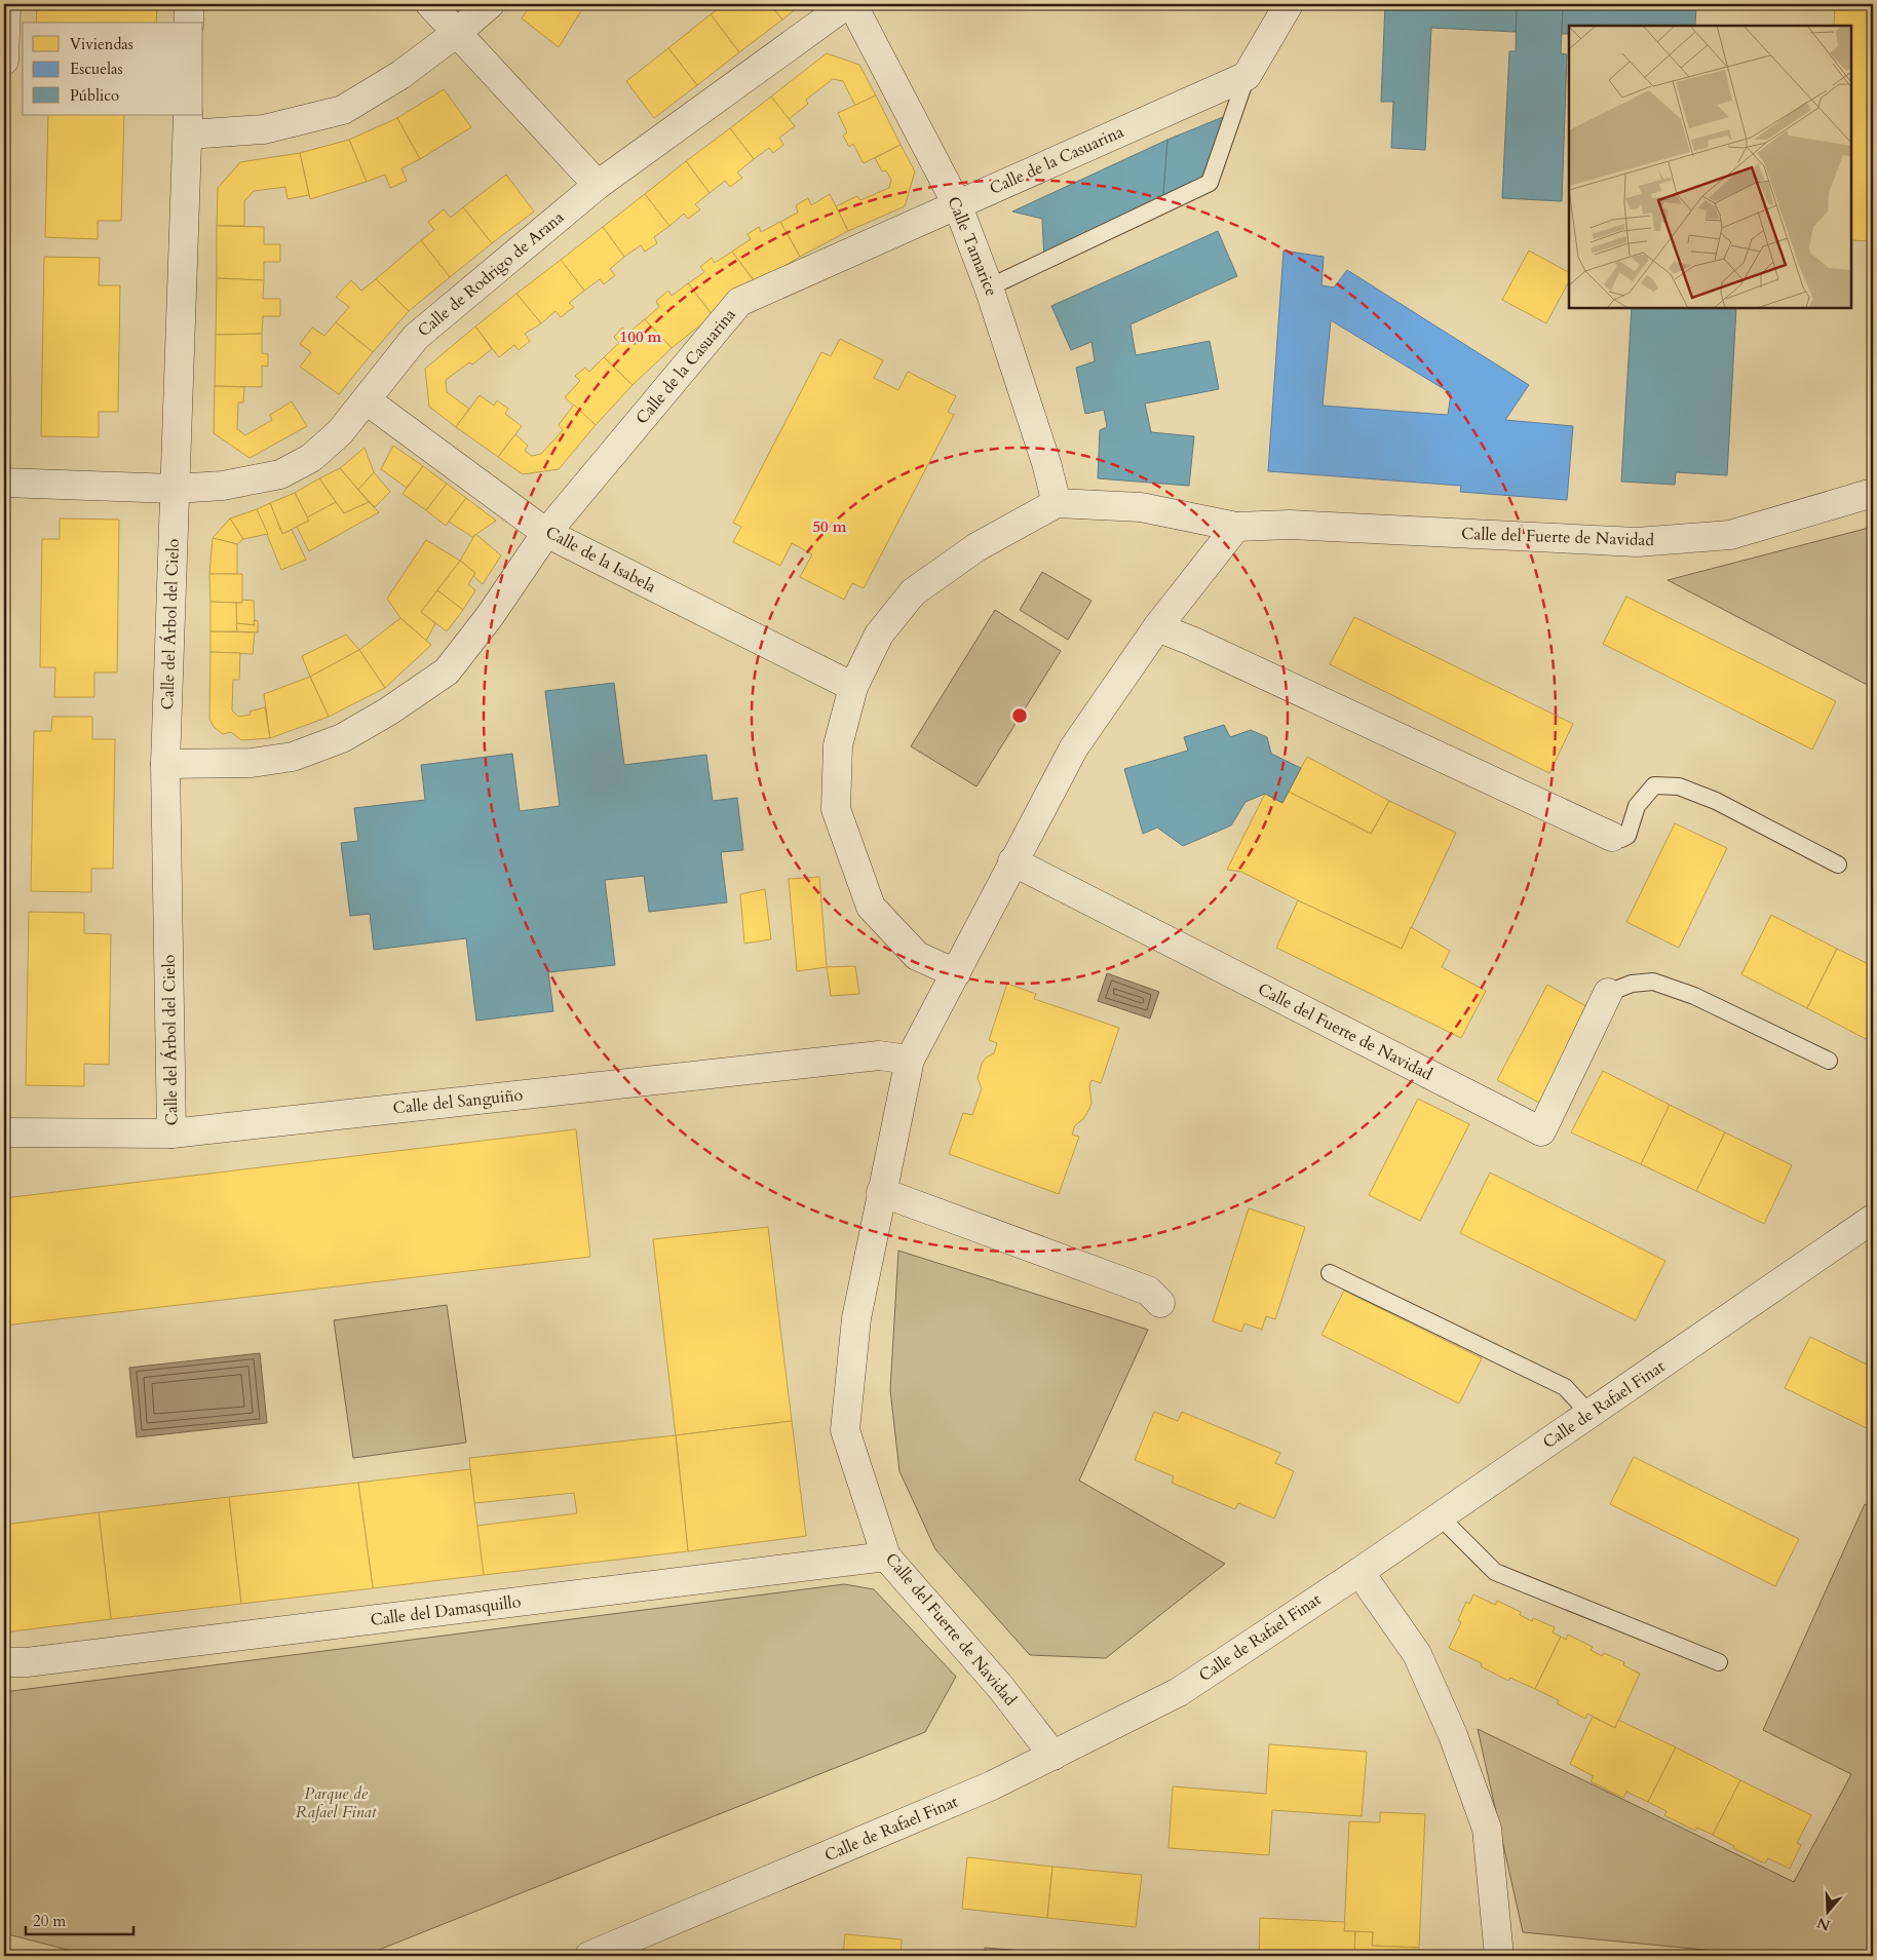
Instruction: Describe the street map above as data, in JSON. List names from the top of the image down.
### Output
{
  "streets": {
    "street": [
      "Calle de la Casuarina",
      "Calle Tamarice",
      "Calle de Rodrigo de Arana",
      "Calle del Fuerte de Navidad",
      "Calle de la Isabela",
      "Calle del Árbol del Cielo",
      "Calle del Sanguiño",
      "Calle de Rafael Finat",
      "Calle del Damasquillo"
    ]
  },
  "crossings": [
    ["Calle de la Casuarina", "Calle Tamarice"],
    ["Calle de la Casuarina", "Calle de la Isabela"],
    ["Calle de la Casuarina", "Calle del Árbol del Cielo"],
    ["Calle Tamarice", "Calle del Fuerte de Navidad"],
    ["Calle de Rodrigo de Arana", "Calle de la Isabela"],
    ["Calle de Rodrigo de Arana", "Calle del Árbol del Cielo"],
    ["Calle del Fuerte de Navidad", "Calle del Sanguiño"],
    ["Calle del Fuerte de Navidad", "Calle de Rafael Finat"],
    ["Calle del Fuerte de Navidad", "Calle del Damasquillo"],
    ["Calle del Árbol del Cielo", "Calle del Sanguiño"]
  ],
  "parks": ["Parque de Rafael Finat"],
  "legend": ["Viviendas", "Escuelas", "Público"],
  "scale_bar": "20 m",
  "north": "bottom",
  "rings": ["100 m", "50 m"]
}
